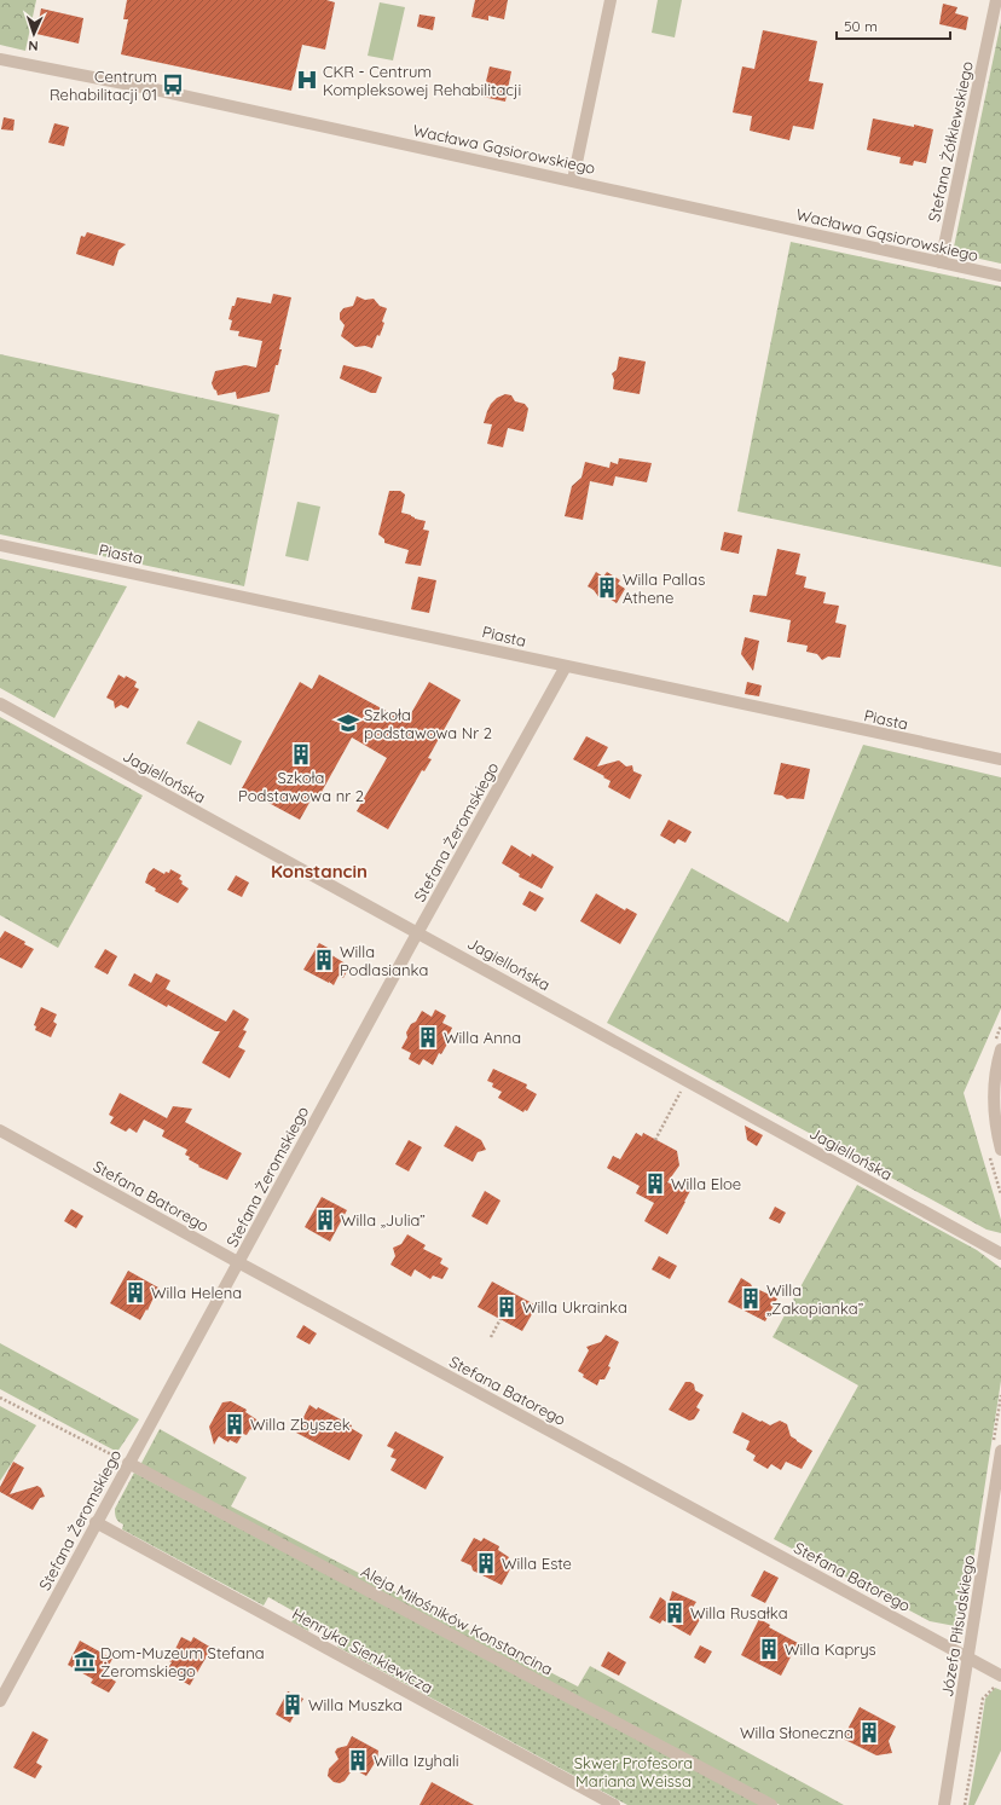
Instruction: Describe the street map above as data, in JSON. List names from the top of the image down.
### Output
{
  "streets": {
    "street": [
      "Stefana Żółkiewskiego",
      "Wacława Gąsiorowskiego",
      "Piasta",
      "Jagiellońska",
      "Stefana Żeromskiego",
      "Stefana Batorego",
      "Aleja Miłośników Konstancina",
      "Józefa Piłsudskiego",
      "Henryka Sienkiewicza"
    ]
  },
  "crossings": [
    ["Stefana Żółkiewskiego", "Wacława Gąsiorowskiego"],
    ["Piasta", "Stefana Żeromskiego"],
    ["Jagiellońska", "Stefana Żeromskiego"],
    ["Stefana Żeromskiego", "Stefana Batorego"],
    ["Stefana Żeromskiego", "Aleja Miłośników Konstancina"],
    ["Stefana Żeromskiego", "Henryka Sienkiewicza"],
    ["Stefana Batorego", "Józefa Piłsudskiego"]
  ],
  "districts": ["Konstancin"],
  "parks": ["Skwer Profesora Mariana Weissa"],
  "places": {
    "hospital": ["CKR - Centrum Kompleksowej Rehabilitacji"],
    "bus stop": ["Centrum Rehabilitacji 01"],
    "building": [
      "Willa Pallas Athene",
      "Szkoła Podstawowa nr 2",
      "Willa Podlasianka",
      "Willa Anna",
      "Willa Eloe",
      "Willa „Julia”",
      "Willa Helena",
      "Willa „Zakopianka”",
      "Willa Ukrainka",
      "Willa Zbyszek",
      "Willa Este",
      "Willa Rusałka",
      "Willa Kaprys",
      "Willa Muszka",
      "Willa Słoneczna",
      "Willa Izyhali"
    ],
    "school or university": ["Szkoła podstawowa Nr 2"],
    "museum": ["Dom-Muzeum Stefana Żeromskiego"]
  },
  "scale_bar": "50 m",
  "north": "bottom"
}
